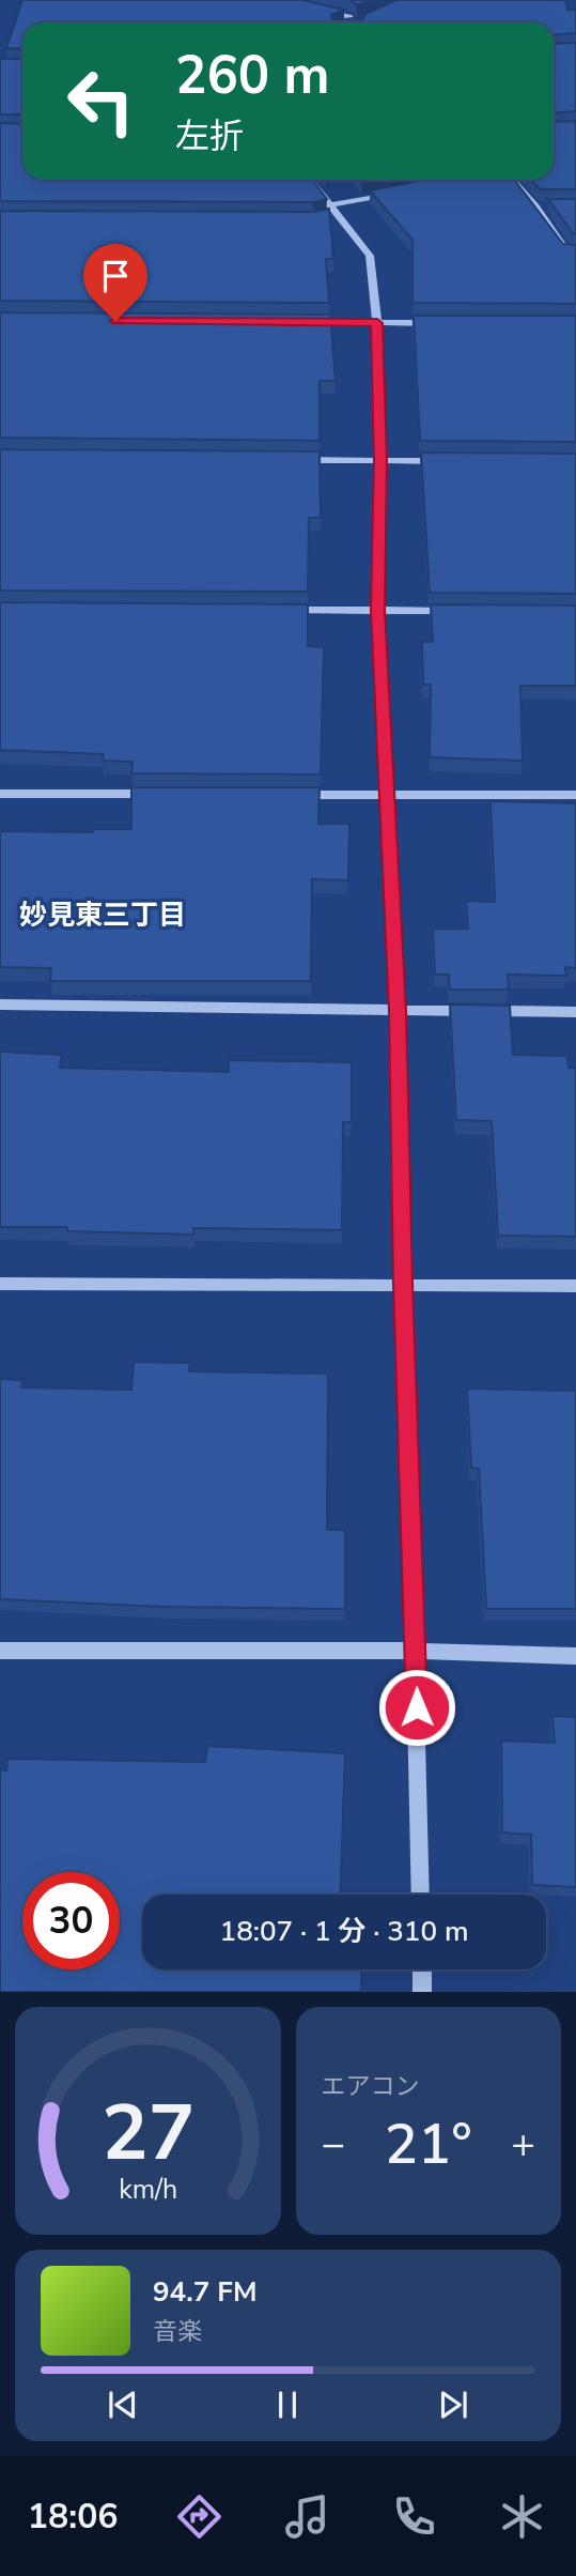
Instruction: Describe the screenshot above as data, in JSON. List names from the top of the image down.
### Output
{
  "districts": ["妙見東三丁目"],
  "page": {
    "turn": ["260 m", "左折"],
    "limit": "30",
    "trip": "18:07 · 1 分 · 310 m",
    "tile": "エアコン",
    "heat": ["−", "21°", "+"],
    "song": ["94.7 FM", "音楽"],
    "tabs": "18:06",
    "gauge": ["27", "km/h"]
  }
}
